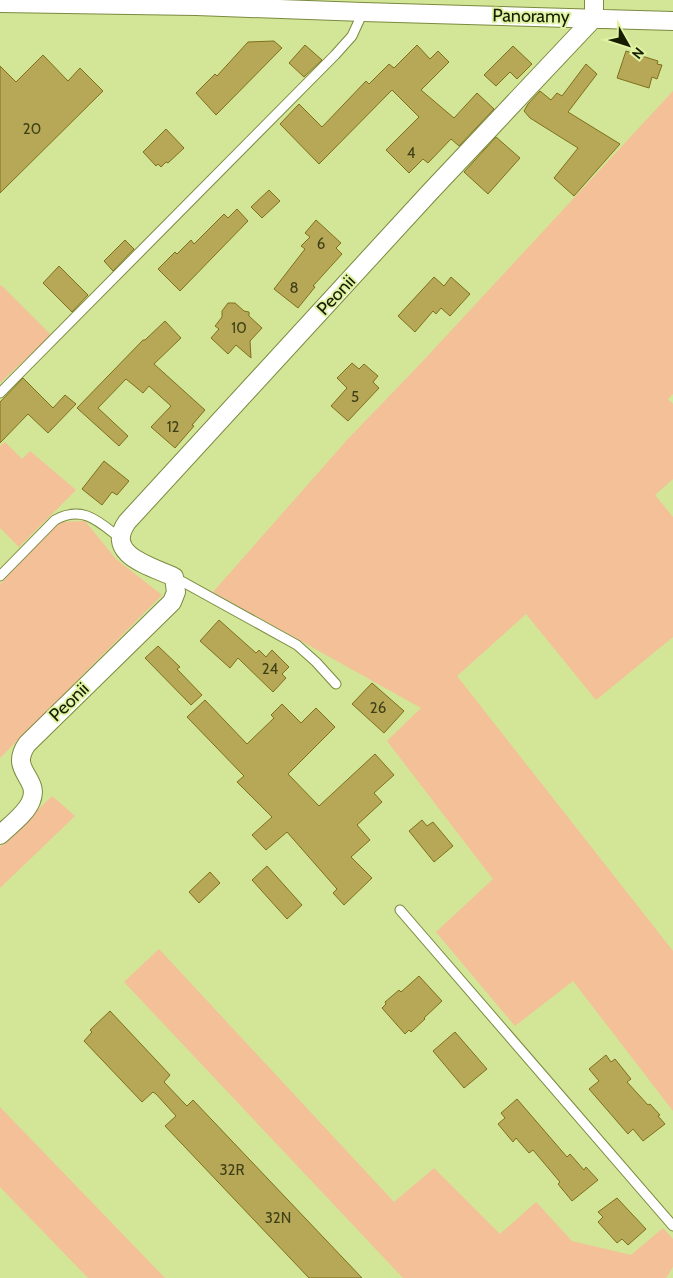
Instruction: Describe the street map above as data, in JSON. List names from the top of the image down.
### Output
{
  "streets": {
    "street": ["Panoramy", "Peonii"]
  },
  "crossings": [
    ["Panoramy", "Peonii"]
  ],
  "house_numbers": [
    "20",
    "4",
    "6",
    "8",
    "10",
    "5",
    "12",
    "24",
    "26",
    "32R",
    "32N"
  ],
  "north": "bottom right"
}
